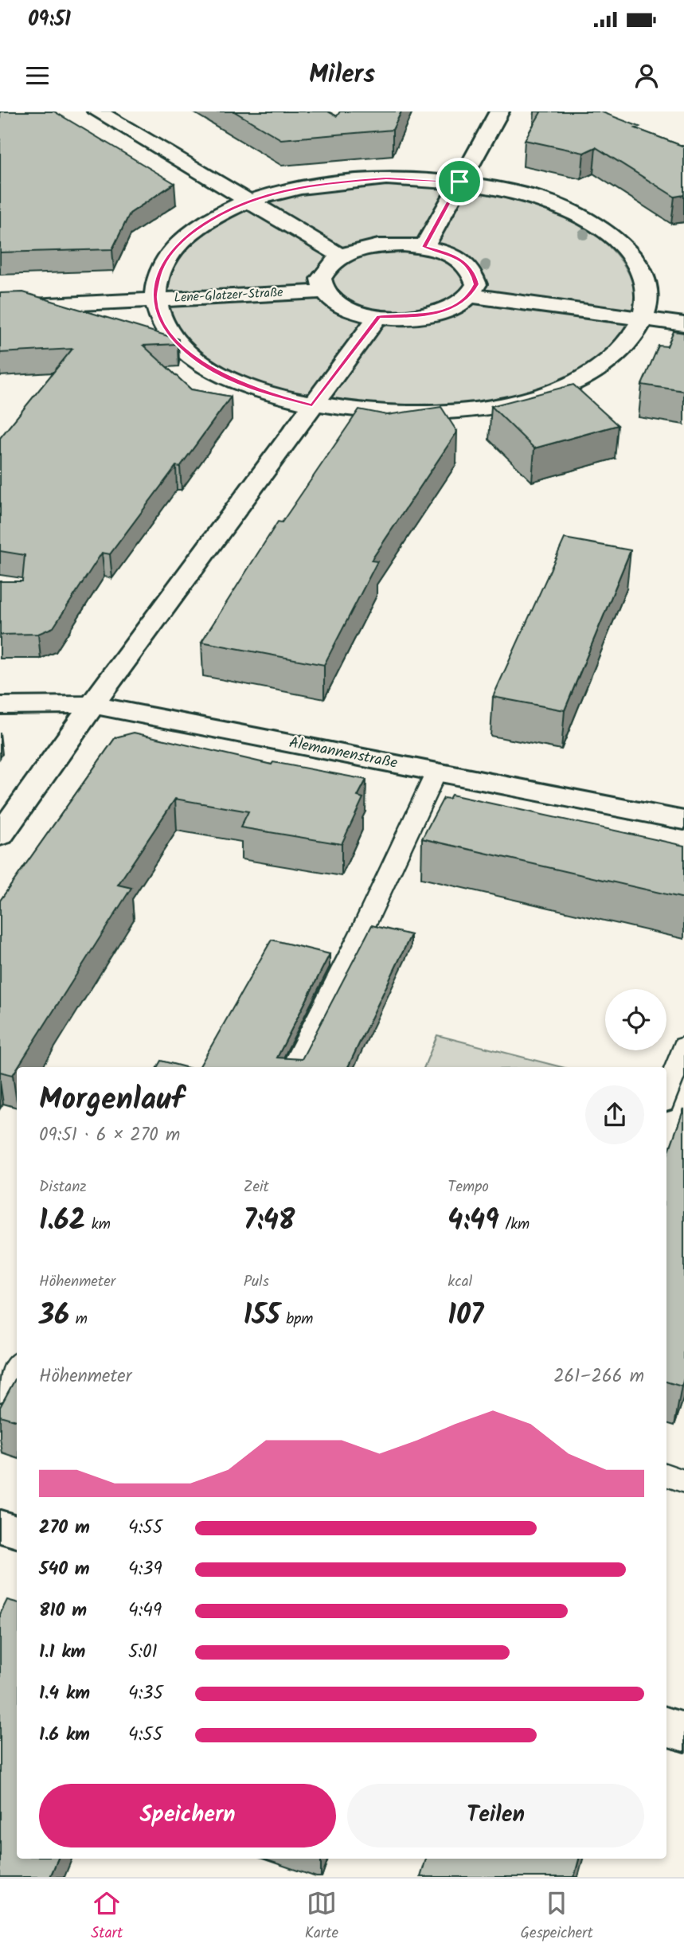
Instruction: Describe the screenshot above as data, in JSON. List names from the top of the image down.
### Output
{
  "streets": {
    "street": ["Lene-Glatzer-Straße", "Alemannenstraße"]
  },
  "page": {
    "status": "09:51",
    "header": "Milers",
    "heading": ["Morgenlauf", "09:51 · 6 × 270 m"],
    "stats": [
      ["Distanz", "1.62 km"],
      ["Zeit", "7:48"],
      ["Tempo", "4:49 /km"],
      ["Höhenmeter", "36 m"],
      ["Puls", "155 bpm"],
      ["kcal", "107"]
    ],
    "chart": ["Höhenmeter", "261–266 m"],
    "list": [
      {
        "name": "270 m",
        "note": "4:55"
      },
      {
        "name": "540 m",
        "note": "4:39"
      },
      {
        "name": "810 m",
        "note": "4:49"
      },
      {
        "name": "1.1 km",
        "note": "5:01"
      },
      {
        "name": "1.4 km",
        "note": "4:35"
      },
      {
        "name": "1.6 km",
        "note": "4:55"
      }
    ],
    "buttons": ["Speichern", "Teilen"],
    "tabs": ["Start", "Karte", "Gespeichert"]
  }
}
